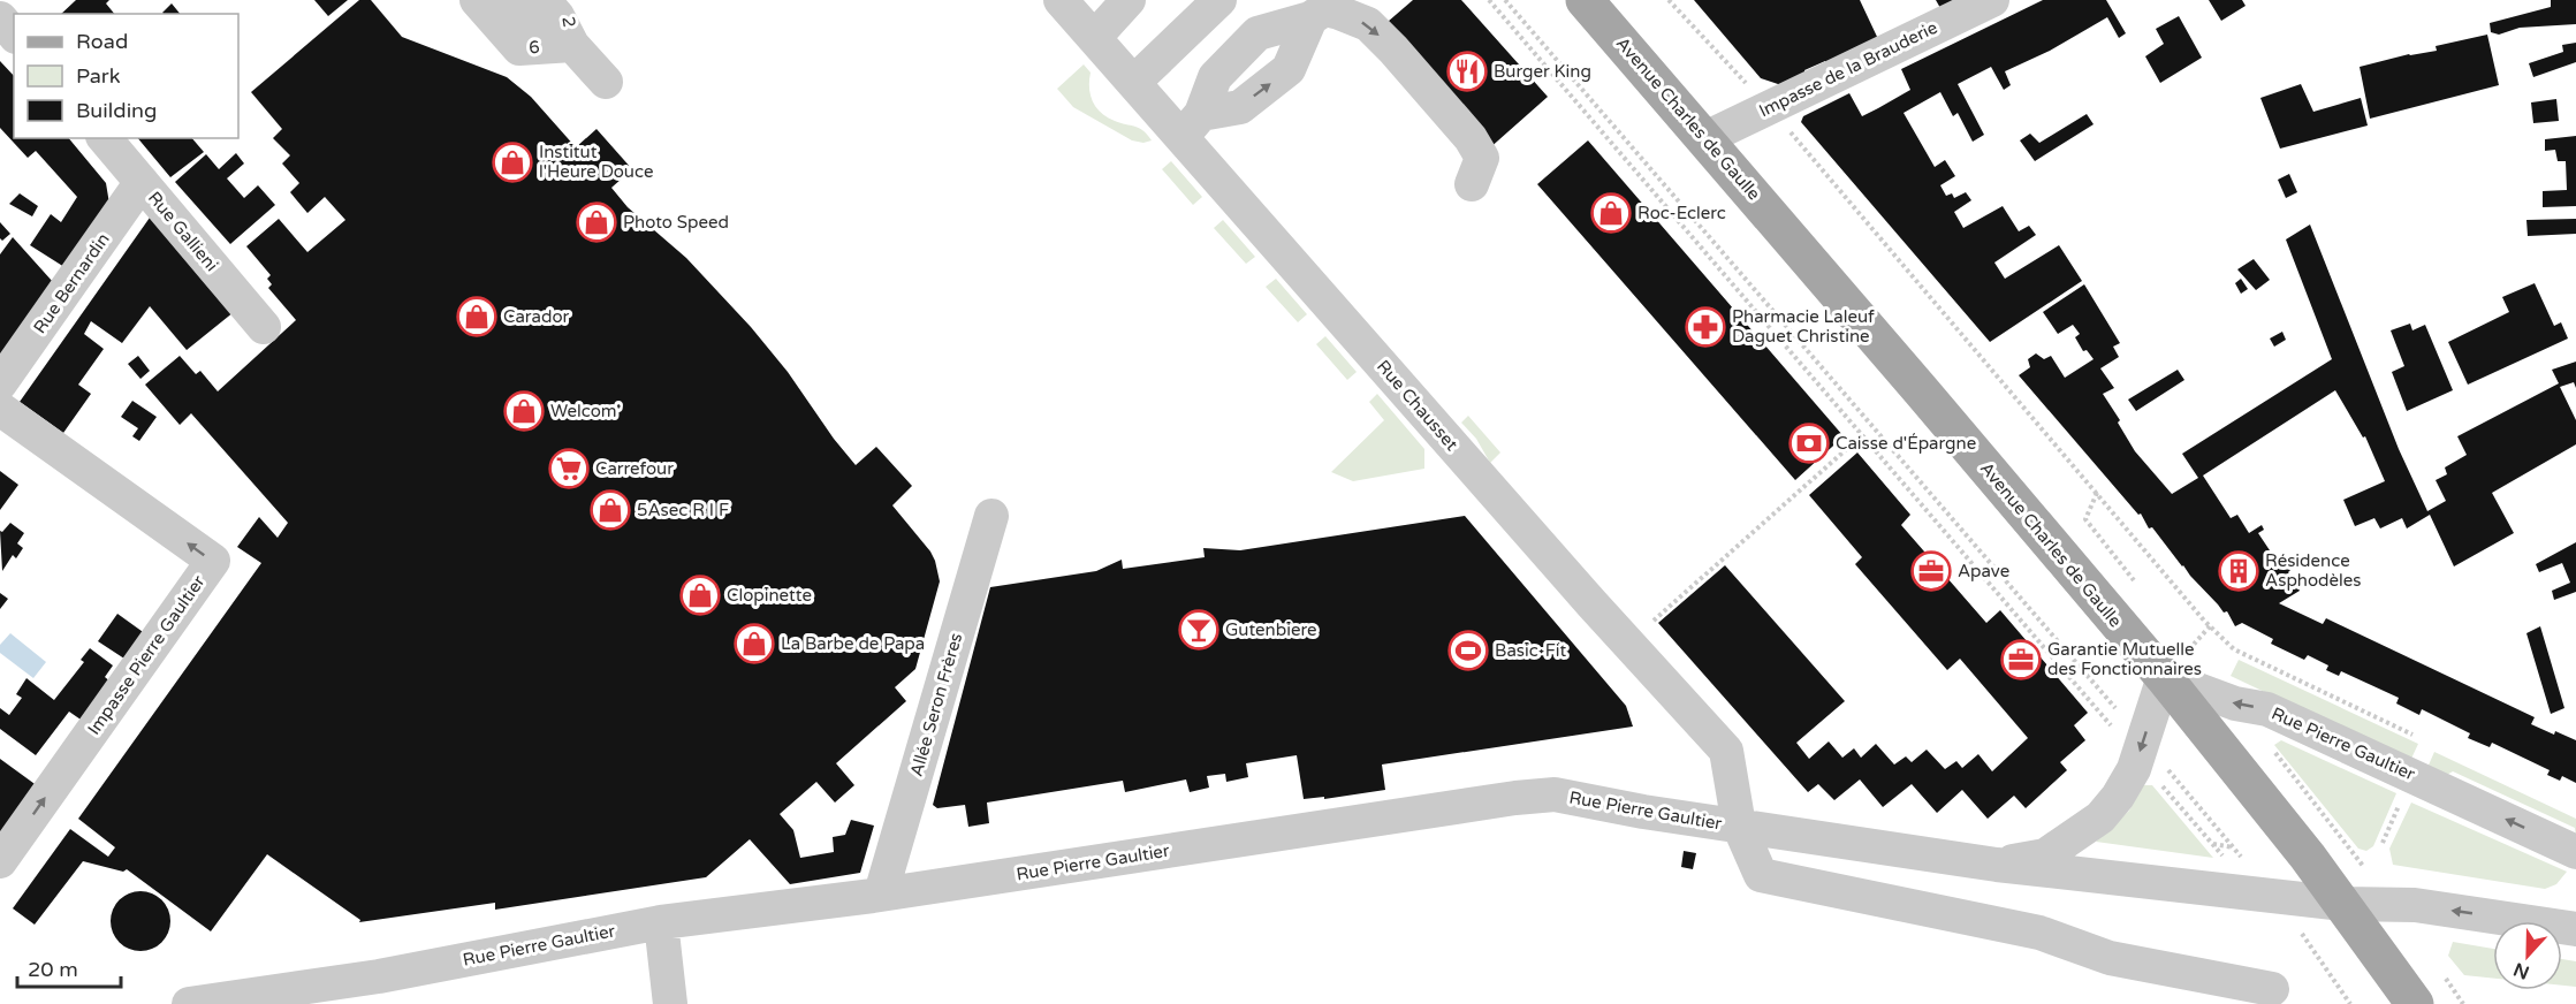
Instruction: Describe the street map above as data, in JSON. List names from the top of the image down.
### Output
{
  "streets": {
    "main road": ["Avenue Charles de Gaulle"],
    "street": [
      "2",
      "6",
      "Impasse de la Brauderie",
      "Rue Gallieni",
      "Rue Bernardin",
      "Rue Chausset",
      "Impasse Pierre Gaultier",
      "Allée Seron Frères",
      "Rue Pierre Gaultier"
    ]
  },
  "crossings": [
    ["2", "6"],
    ["Impasse de la Brauderie", "Avenue Charles de Gaulle"],
    ["Avenue Charles de Gaulle", "Rue Pierre Gaultier"],
    ["Rue Gallieni", "Rue Bernardin"],
    ["Rue Chausset", "Rue Pierre Gaultier"],
    ["Allée Seron Frères", "Rue Pierre Gaultier"]
  ],
  "places": {
    "restaurant": ["Burger King"],
    "shop": [
      "Institut l'Heure Douce",
      "Roc-Eclerc",
      "Photo Speed",
      "Carador",
      "Welcom'",
      "5Asec R I F",
      "Clopinette",
      "La Barbe de Papa"
    ],
    "pharmacy": ["Pharmacie Laleuf Daguet Christine"],
    "bank": ["Caisse d'Épargne"],
    "supermarket": ["Carrefour"],
    "office": ["Apave", "Garantie Mutuelle des Fonctionnaires"],
    "building": ["Résidence Asphodèles"],
    "bar": ["Gutenbiere"],
    "sports": ["Basic-Fit"]
  },
  "legend": ["Road", "Park", "Building"],
  "scale_bar": "20 m",
  "north": "bottom"
}
